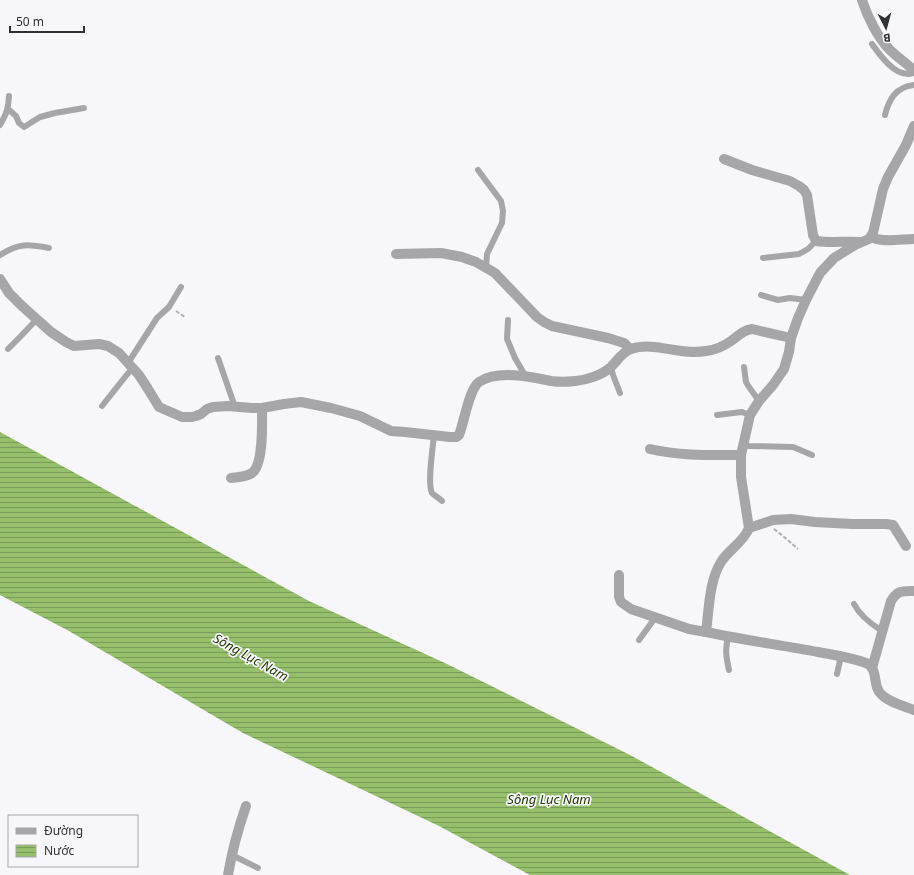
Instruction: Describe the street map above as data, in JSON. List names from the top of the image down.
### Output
{
  "water": ["Sông Lục Nam"],
  "legend": ["Đường", "Nước"],
  "scale_bar": "50 m",
  "north": "bottom"
}
